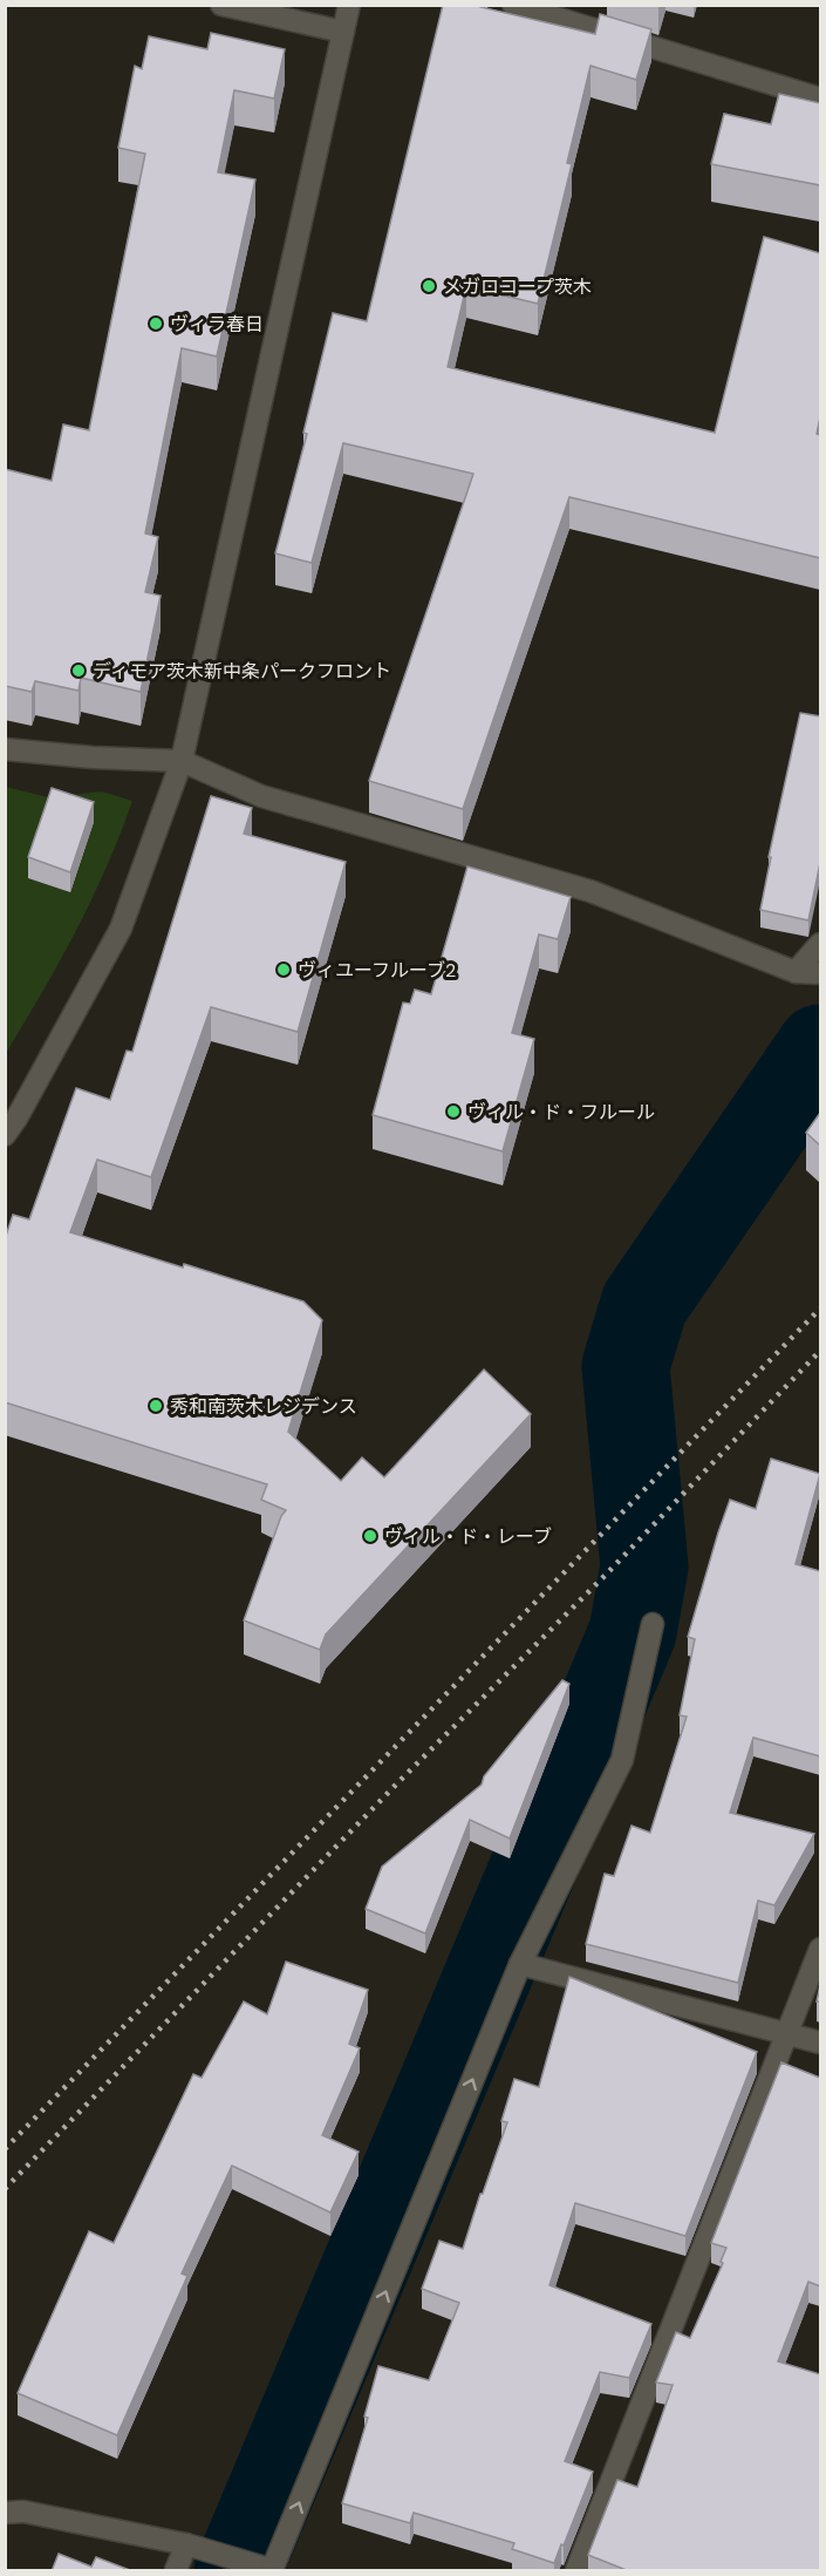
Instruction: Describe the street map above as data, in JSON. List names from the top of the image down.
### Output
{
  "places": [
    "メガロコープ茨木",
    "ヴィラ春日",
    "ディモア茨木新中条パークフロント",
    "ヴィユーフルーブ2",
    "ヴィル・ド・フルール",
    "秀和南茨木レジデンス",
    "ヴィル・ド・レーブ"
  ]
}
